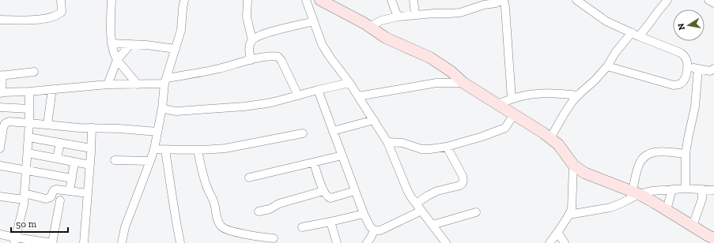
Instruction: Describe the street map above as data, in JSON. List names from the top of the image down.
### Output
{
  "scale_bar": "50 m",
  "north": "left"
}
